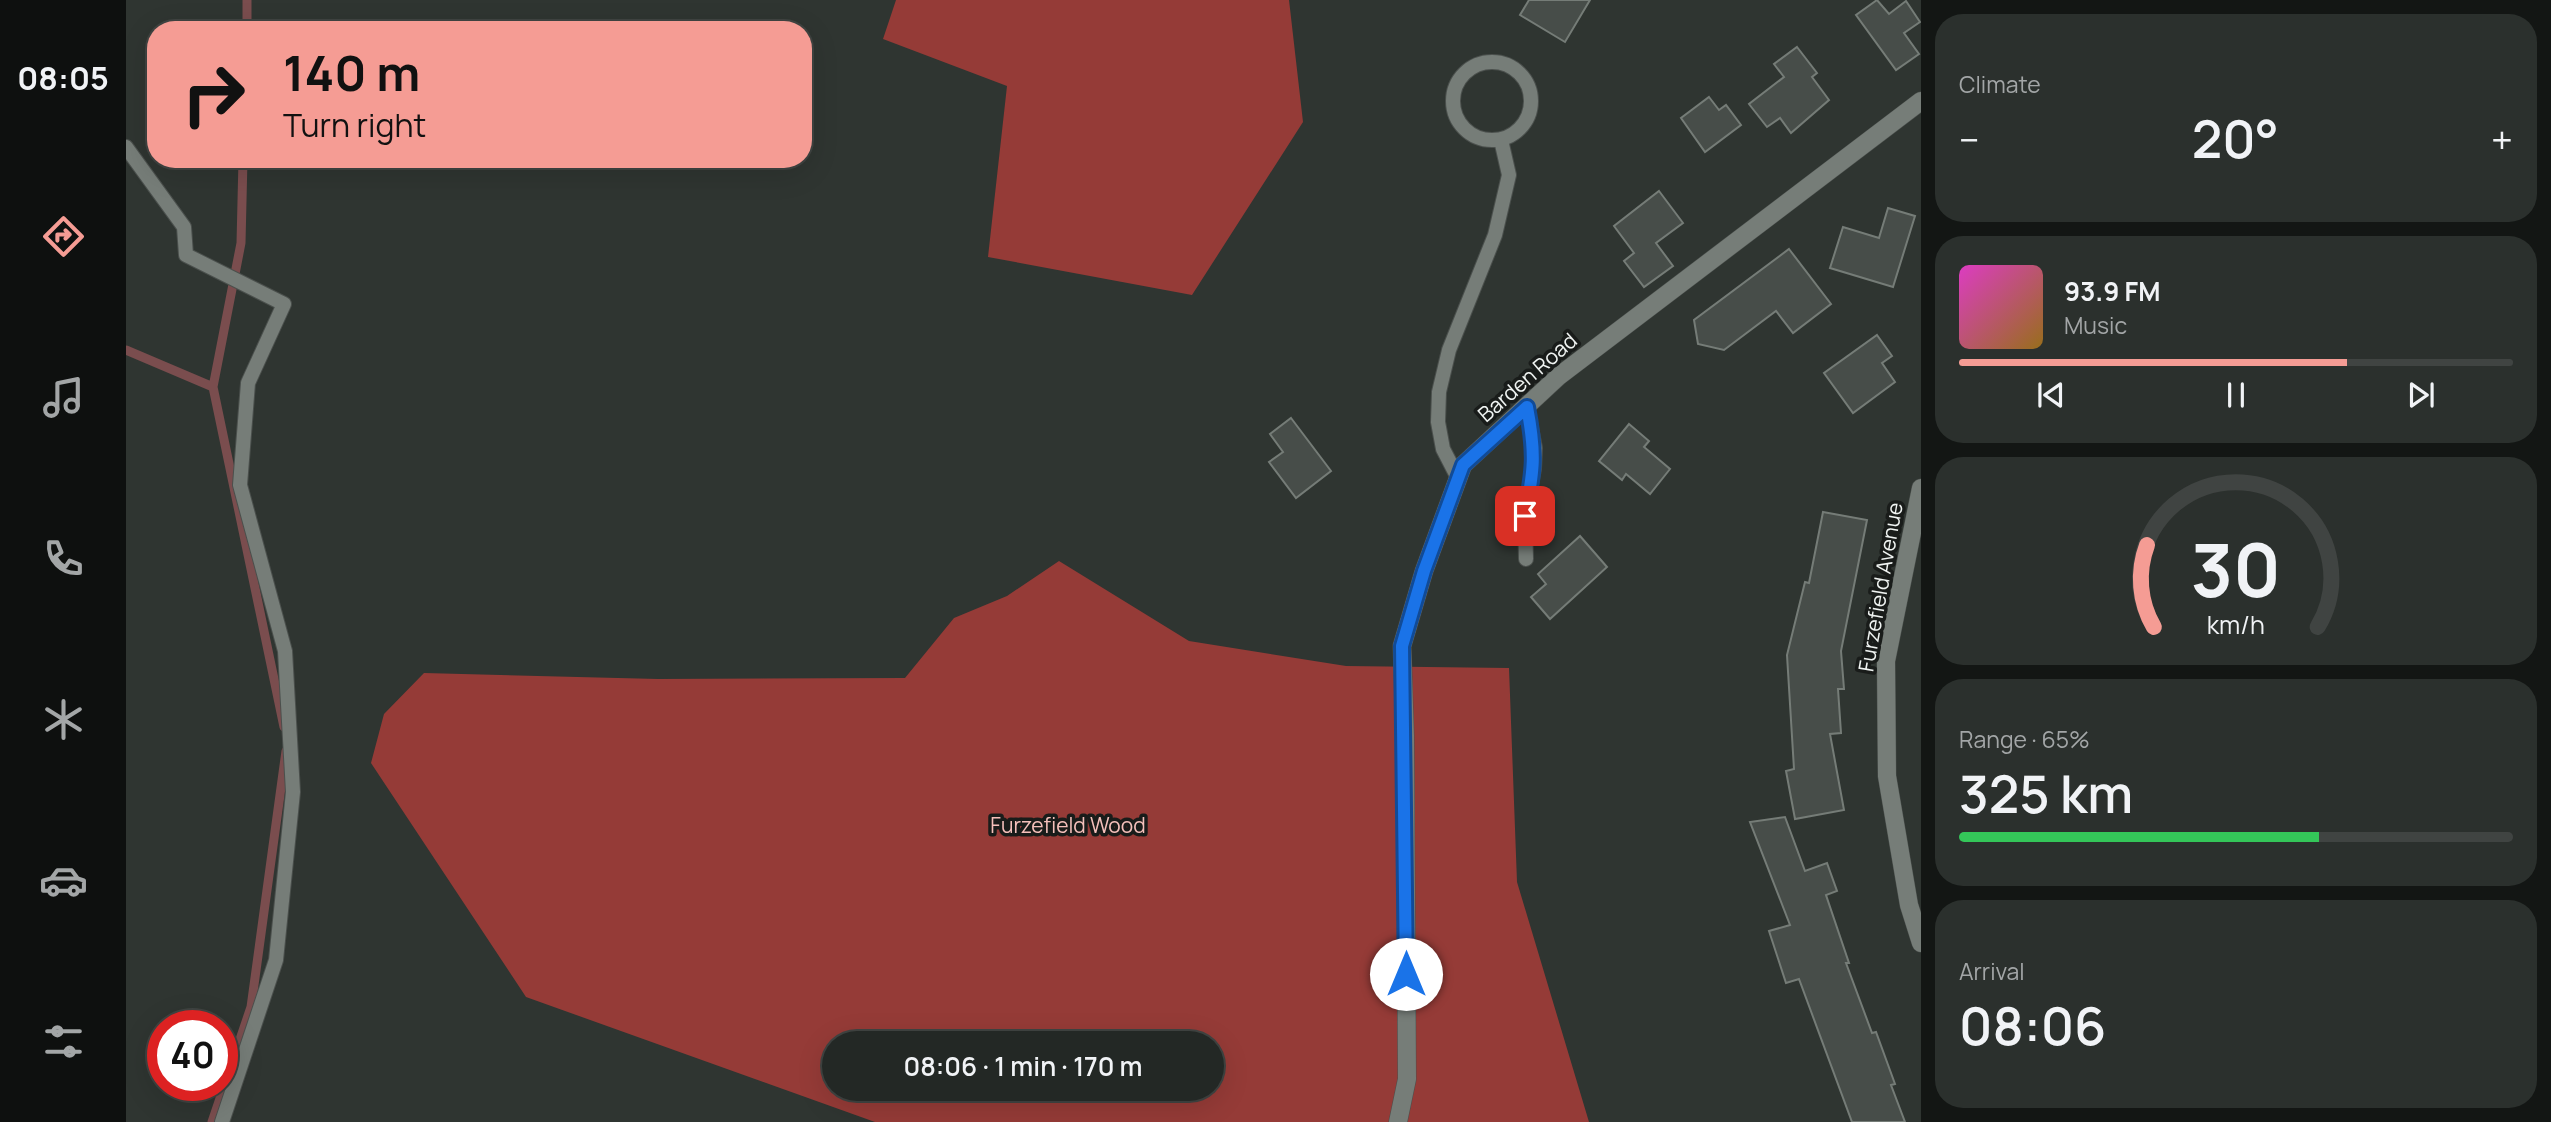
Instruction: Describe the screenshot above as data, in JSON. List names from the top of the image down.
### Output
{
  "streets": {
    "street": ["Barden Road", "Furzefield Avenue"]
  },
  "parks": ["Furzefield Wood"],
  "page": {
    "tabs": "08:05",
    "tile": [
      "Climate",
      ["Range · 65%", "325 km"],
      ["Arrival", "08:06"]
    ],
    "turn": ["140 m", "Turn right"],
    "heat": ["−", "20°", "+"],
    "song": ["93.9 FM", "Music"],
    "limit": "40",
    "trip": "08:06 · 1 min · 170 m",
    "gauge": ["30", "km/h"]
  }
}
